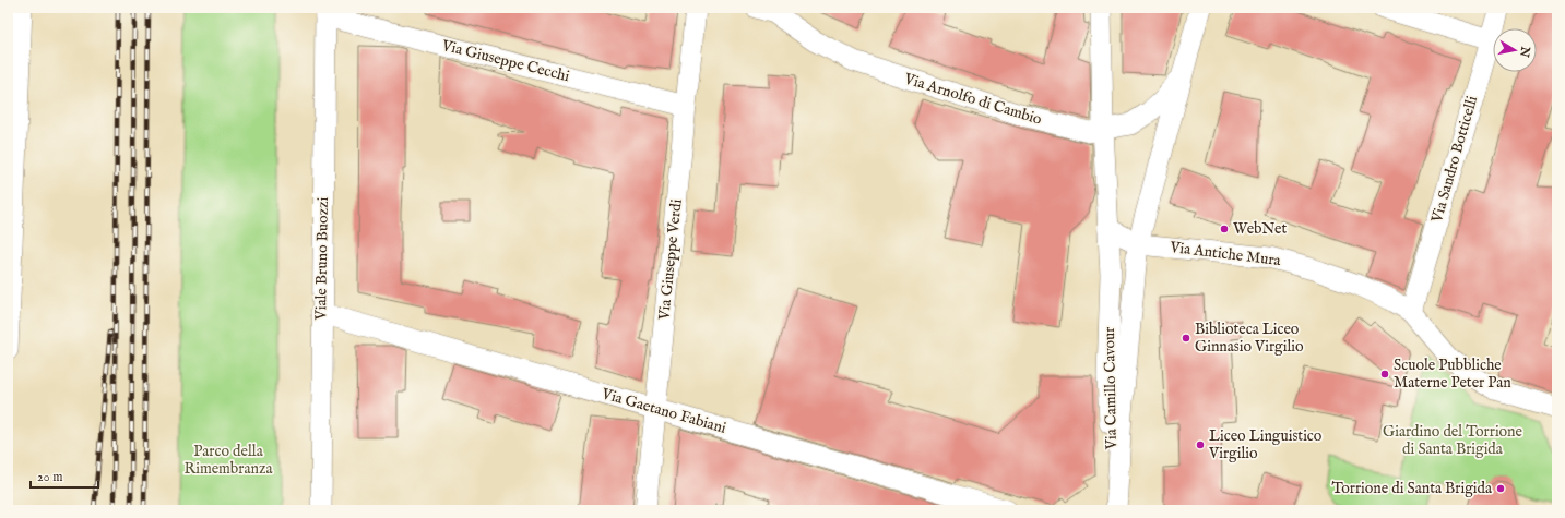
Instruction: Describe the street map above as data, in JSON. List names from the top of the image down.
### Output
{
  "streets": {
    "street": [
      "Via Giuseppe Cecchi",
      "Via Arnolfo di Cambio",
      "Via Sandro Botticelli",
      "Via Antiche Mura",
      "Viale Bruno Buozzi",
      "Via Giuseppe Verdi",
      "Via Camillo Cavour",
      "Via Gaetano Fabiani"
    ]
  },
  "crossings": [
    ["Via Giuseppe Cecchi", "Viale Bruno Buozzi"],
    ["Via Giuseppe Cecchi", "Via Giuseppe Verdi"],
    ["Via Arnolfo di Cambio", "Via Camillo Cavour"],
    ["Via Sandro Botticelli", "Via Antiche Mura"],
    ["Via Antiche Mura", "Via Camillo Cavour"],
    ["Viale Bruno Buozzi", "Via Gaetano Fabiani"],
    ["Via Giuseppe Verdi", "Via Gaetano Fabiani"]
  ],
  "parks": ["Giardino del Torrione di Santa Brigida", "Parco della Rimembranza"],
  "places": [
    "WebNet",
    "Biblioteca Liceo Ginnasio Virgilio",
    "Scuole Pubbliche Materne Peter Pan",
    "Liceo Linguistico Virgilio",
    "Torrione di Santa Brigida"
  ],
  "scale_bar": "20 m",
  "north": "right"
}
